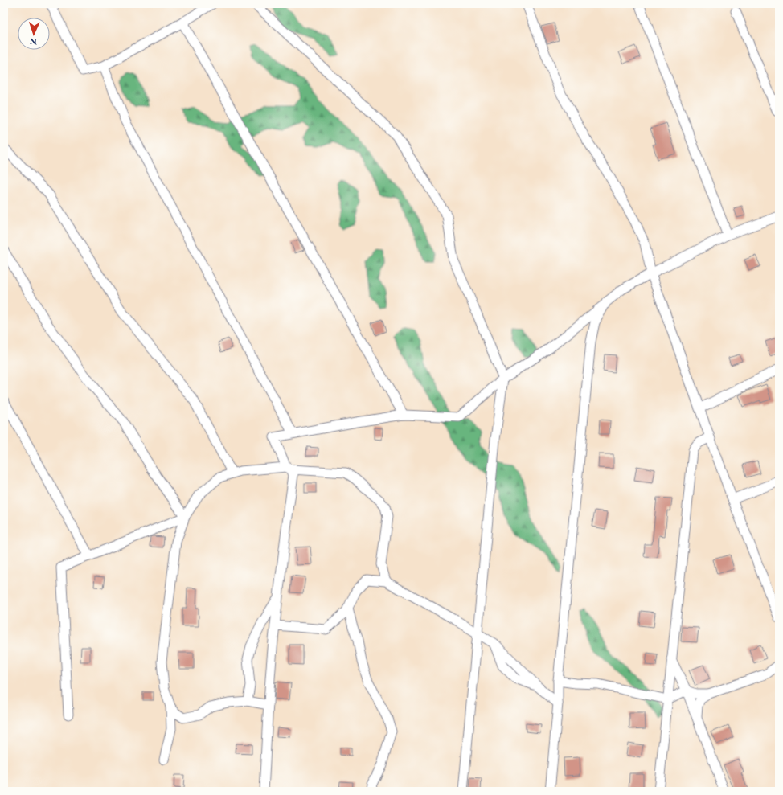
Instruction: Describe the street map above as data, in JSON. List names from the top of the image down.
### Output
{
  "north": "bottom"
}
